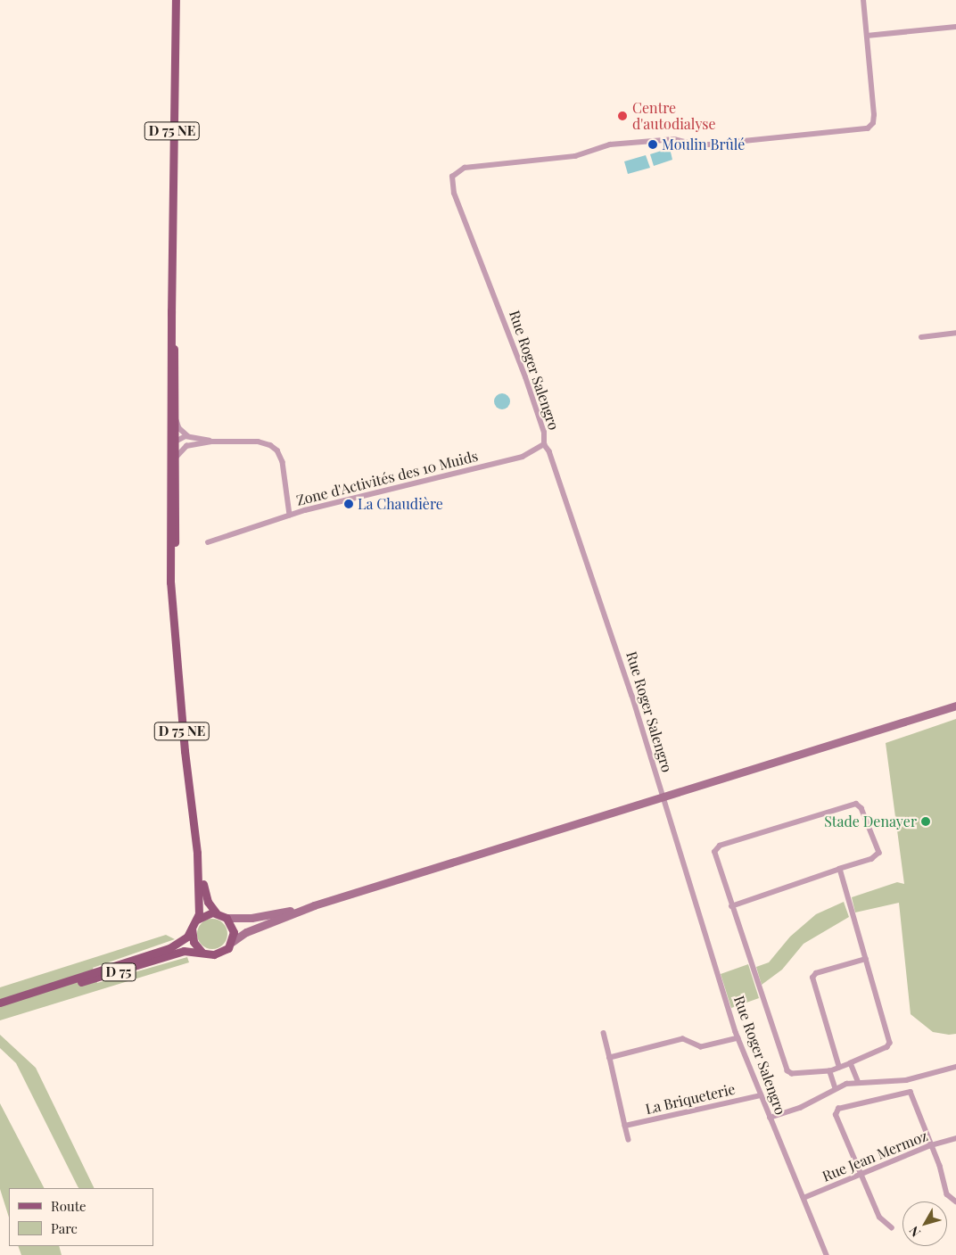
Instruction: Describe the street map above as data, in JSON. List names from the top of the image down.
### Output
{
  "streets": {
    "main road": ["D 75 NE", "D 75"],
    "street": [
      "Rue Roger Salengro",
      "Zone d'Activités des 10 Muids",
      "La Briqueterie",
      "Rue Jean Mermoz"
    ]
  },
  "crossings": [
    ["D 75 NE", "D 75"],
    ["Rue Roger Salengro", "Zone d'Activités des 10 Muids"],
    ["Rue Roger Salengro", "La Briqueterie"],
    ["Rue Roger Salengro", "Rue Jean Mermoz"]
  ],
  "places": [
    "Centre d'autodialyse",
    "Moulin Brûlé",
    "La Chaudière",
    "Stade Denayer"
  ],
  "legend": ["Route", "Parc"],
  "north": "bottom left"
}
